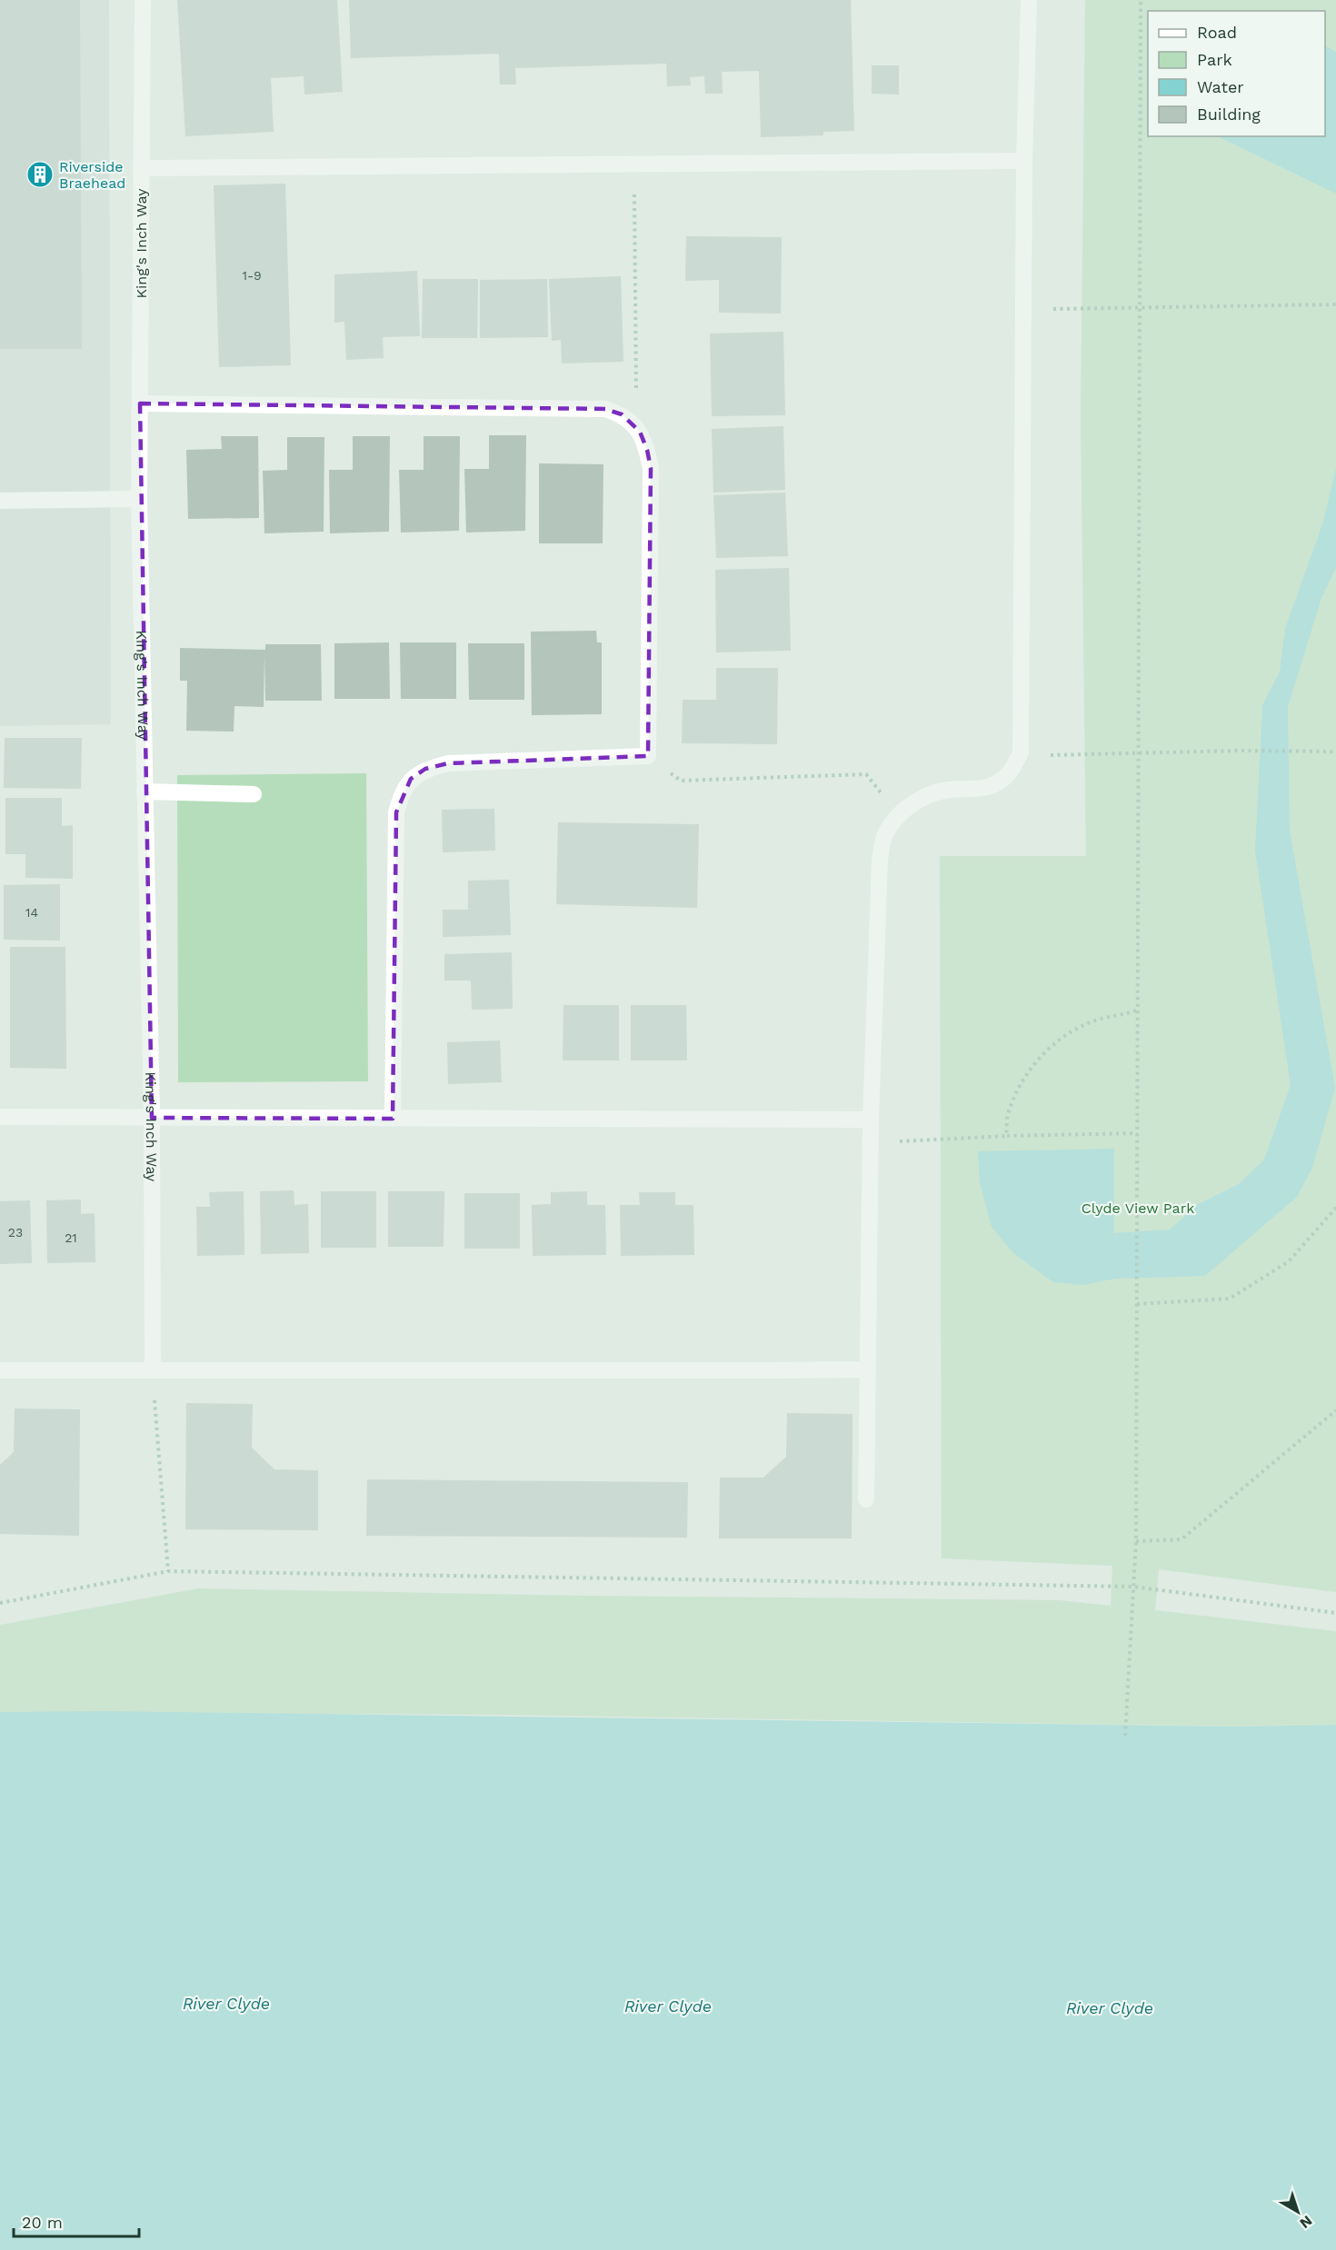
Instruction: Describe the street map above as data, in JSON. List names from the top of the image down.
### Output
{
  "streets": {
    "street": ["King's Inch Way"]
  },
  "water": ["River Clyde"],
  "parks": ["Clyde View Park"],
  "places": {
    "building": ["Riverside Braehead"]
  },
  "house_numbers": [
    "1-9",
    "14",
    "23",
    "21"
  ],
  "legend": [
    "Road",
    "Park",
    "Water",
    "Building"
  ],
  "scale_bar": "20 m",
  "north": "bottom right"
}
